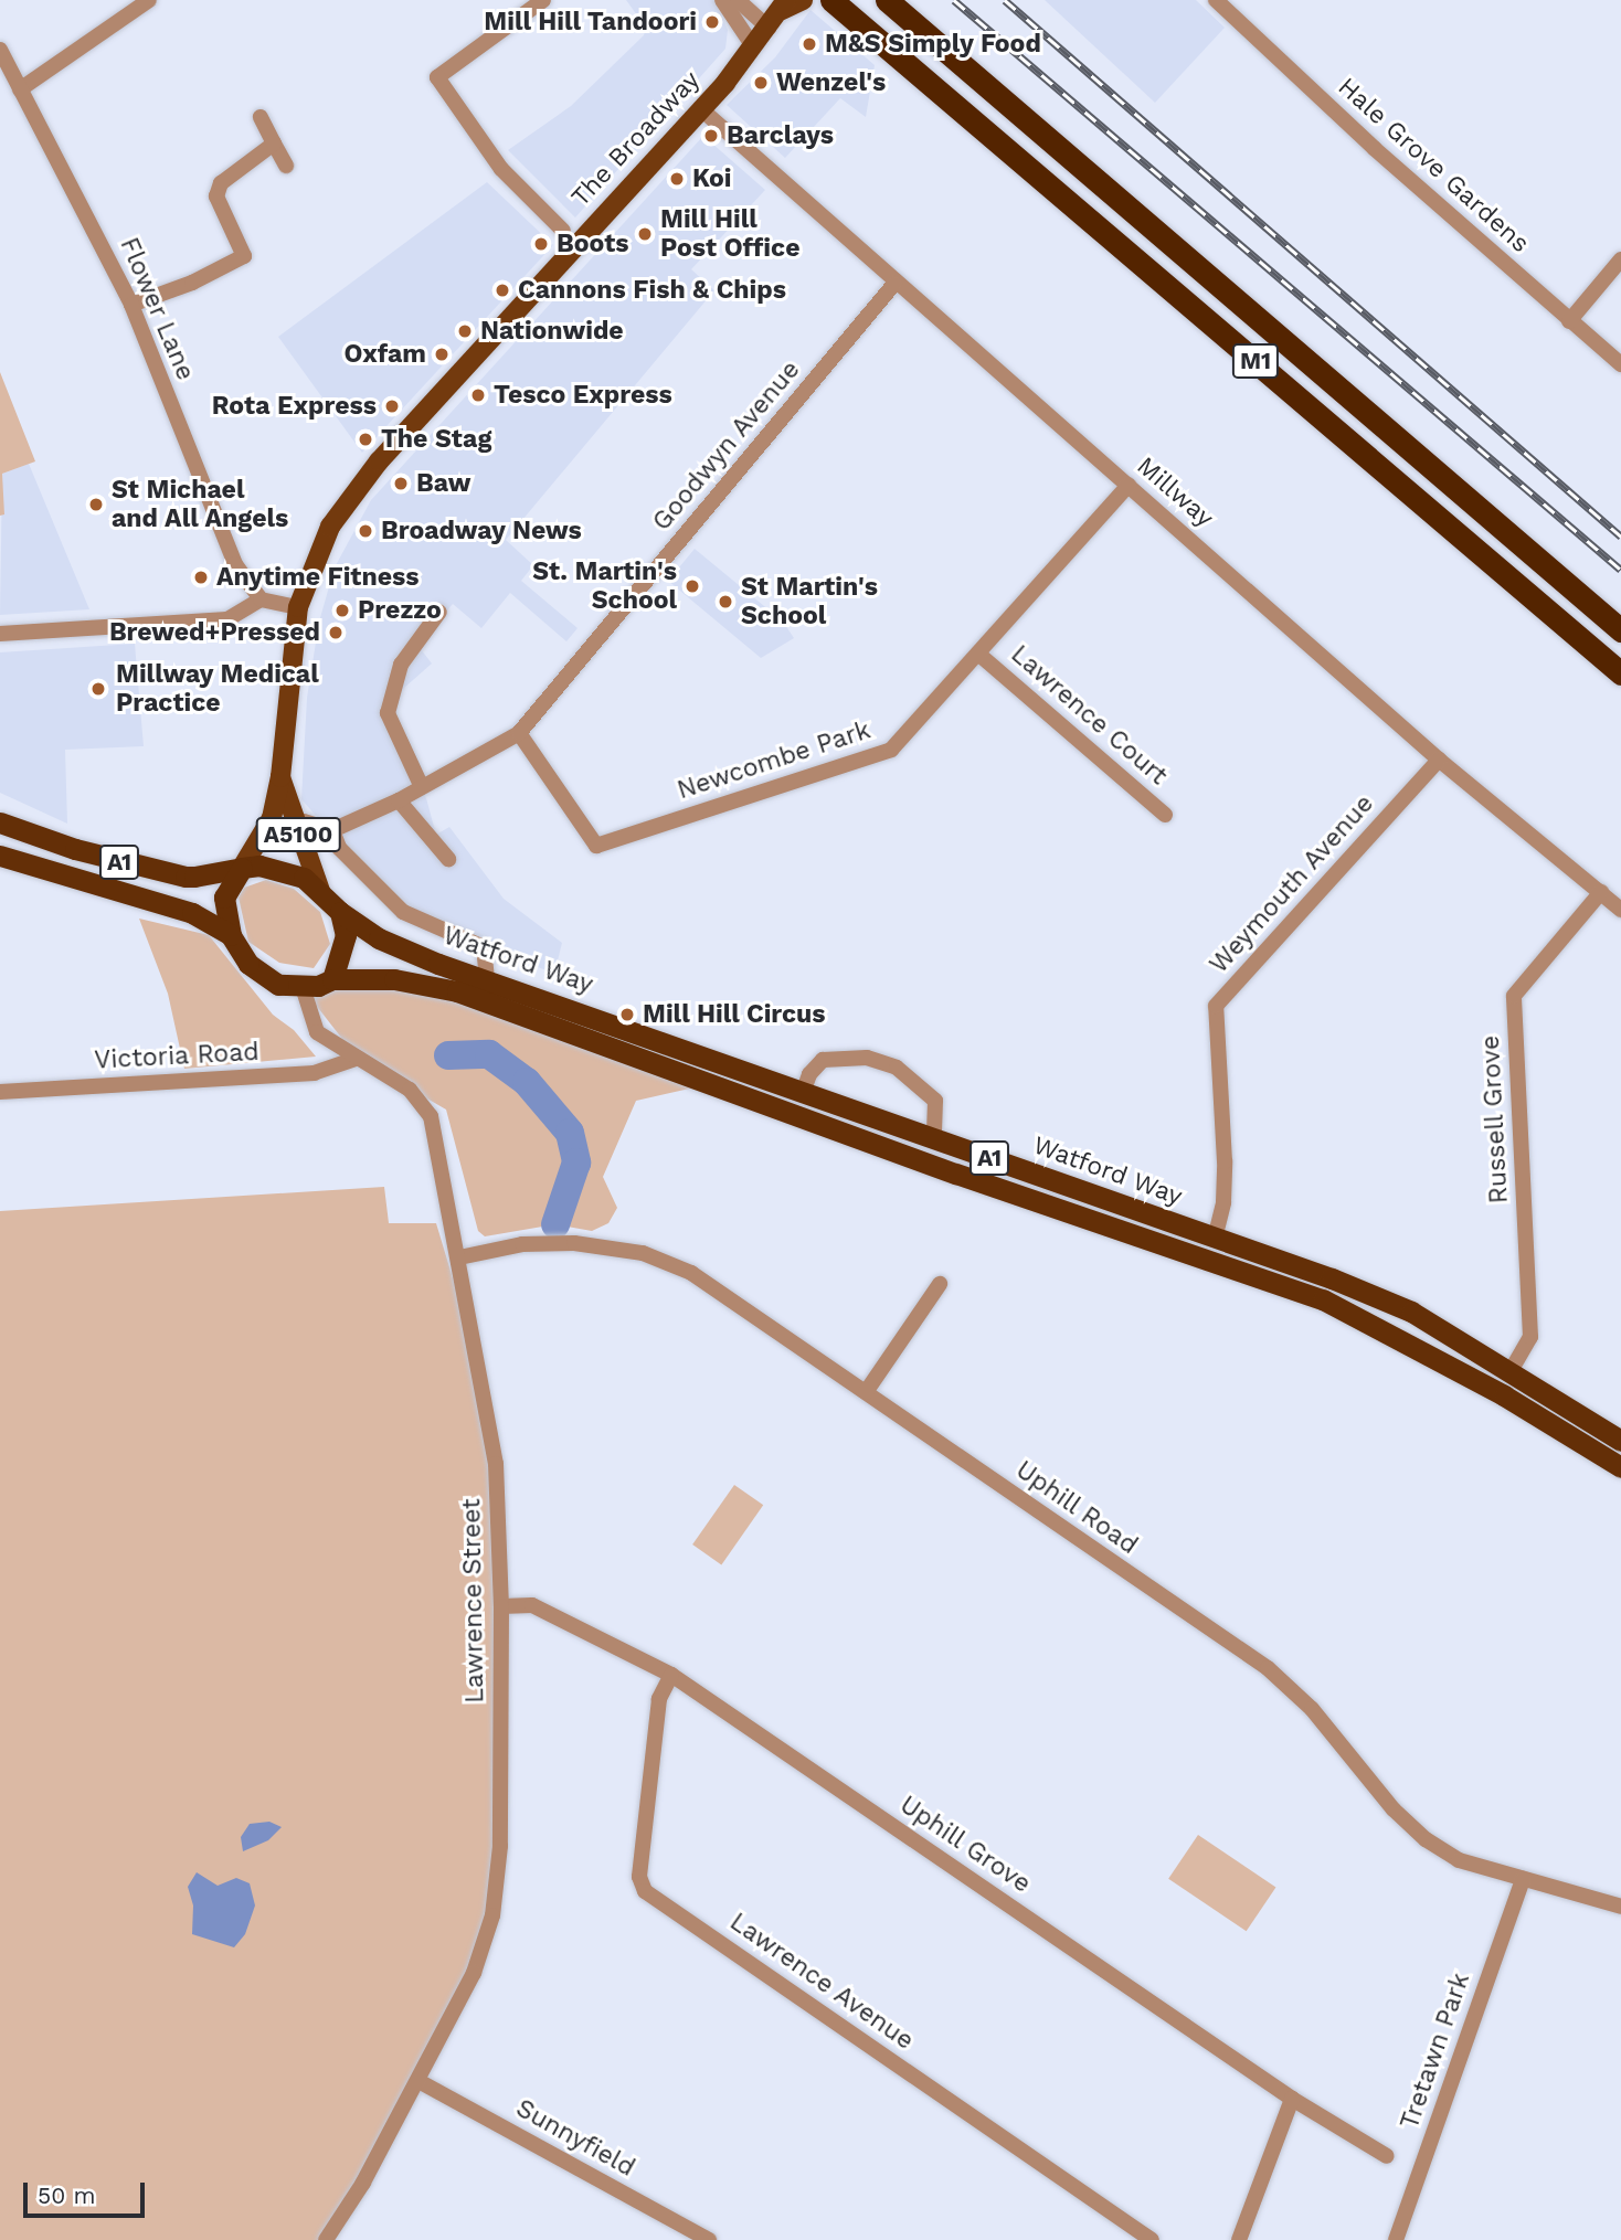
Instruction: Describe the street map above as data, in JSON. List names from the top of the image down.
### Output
{
  "streets": {
    "highway": ["M1", "A1", "Watford Way"],
    "main road": ["The Broadway", "A5100"],
    "street": [
      "Hale Grove Gardens",
      "Flower Lane",
      "Goodwyn Avenue",
      "Millway",
      "Lawrence Court",
      "Newcombe Park",
      "Weymouth Avenue",
      "Victoria Road",
      "Russell Grove",
      "Uphill Road",
      "Lawrence Street",
      "Uphill Grove",
      "Lawrence Avenue",
      "Tretawn Park",
      "Sunnyfield"
    ]
  },
  "crossings": [
    ["The Broadway", "Millway"],
    ["The Broadway", "A1"],
    ["The Broadway", "Watford Way"],
    ["The Broadway", "Lawrence Street"],
    ["Goodwyn Avenue", "Millway"],
    ["Goodwyn Avenue", "Newcombe Park"],
    ["Millway", "Newcombe Park"],
    ["Millway", "Weymouth Avenue"],
    ["Millway", "Russell Grove"],
    ["Lawrence Court", "Newcombe Park"],
    ["A1", "Watford Way"],
    ["A1", "Lawrence Street"],
    ["Weymouth Avenue", "Watford Way"],
    ["Watford Way", "Russell Grove"],
    ["Watford Way", "Lawrence Street"],
    ["Victoria Road", "Lawrence Street"],
    ["Uphill Road", "Lawrence Street"],
    ["Uphill Road", "Tretawn Park"],
    ["Lawrence Street", "Uphill Grove"],
    ["Lawrence Street", "Sunnyfield"],
    ["Uphill Grove", "Lawrence Avenue"]
  ],
  "places": [
    "Mill Hill Tandoori",
    "M&S Simply Food",
    "Wenzel's",
    "Barclays",
    "Koi",
    "Mill Hill Post Office",
    "Boots",
    "Cannons Fish & Chips",
    "Nationwide",
    "Oxfam",
    "Tesco Express",
    "Rota Express",
    "The Stag",
    "Baw",
    "St Michael and All Angels",
    "Broadway News",
    "Anytime Fitness",
    "St. Martin's School",
    "St Martin's School",
    "Prezzo",
    "Brewed+Pressed",
    "Millway Medical Practice",
    "Mill Hill Circus"
  ],
  "scale_bar": "50 m"
}
